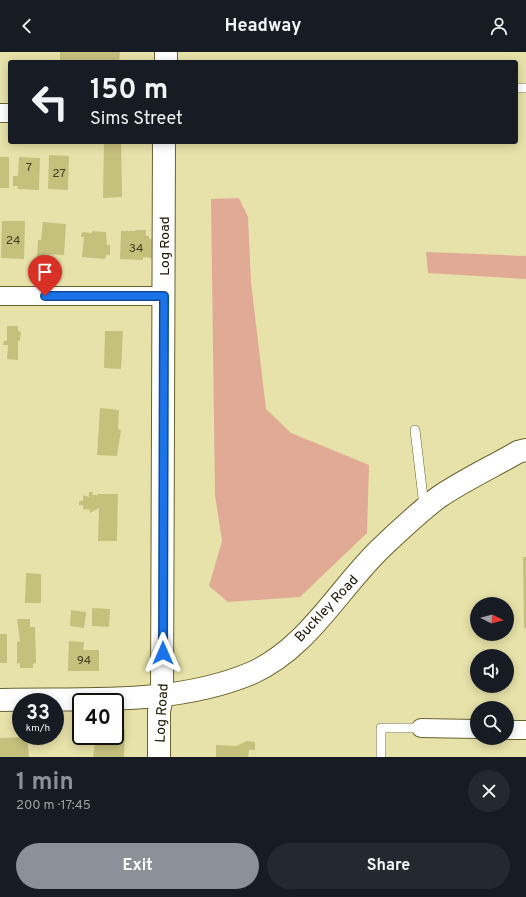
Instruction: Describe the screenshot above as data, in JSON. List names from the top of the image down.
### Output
{
  "streets": {
    "street": ["Log Road", "Buckley Road"]
  },
  "crossings": [
    ["Log Road", "Buckley Road"]
  ],
  "house_numbers": [
    "7",
    "27",
    "24",
    "34",
    "94"
  ],
  "north": "right",
  "page": {
    "header": "Headway",
    "turn": ["150 m", "Sims Street"],
    "speed": "33 km/h",
    "limit": "40",
    "heading": ["1 min", "200 m · 17:45"],
    "buttons": ["Exit", "Share"]
  }
}
